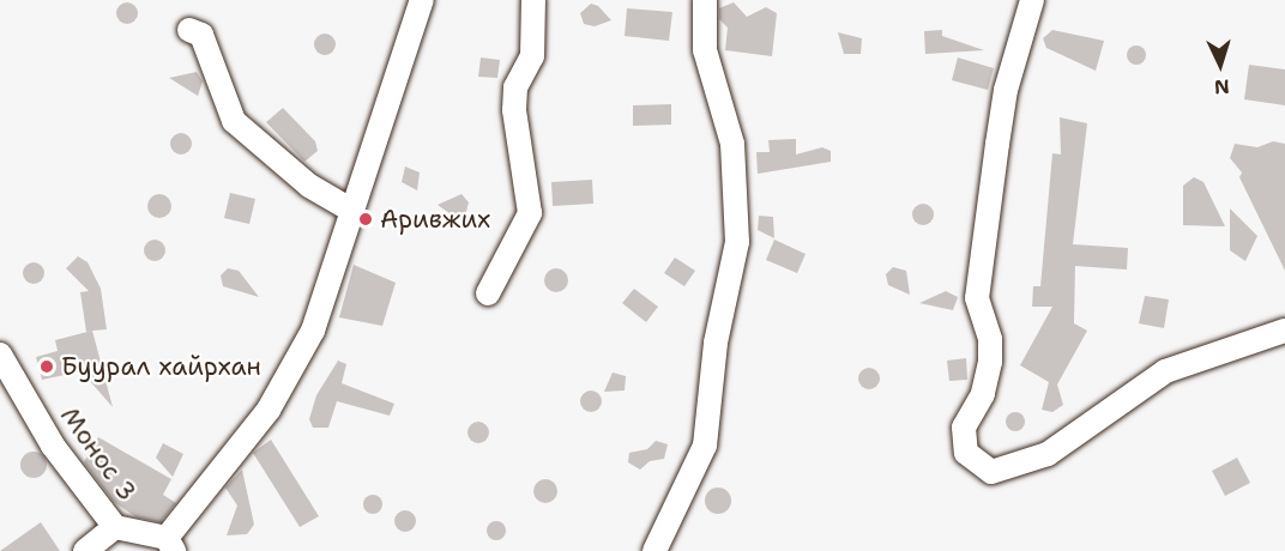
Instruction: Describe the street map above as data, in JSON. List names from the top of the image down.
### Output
{
  "streets": {
    "street": ["Монос 3"]
  },
  "places": ["Аривжих", "Буурал хайрхан"],
  "north": "bottom"
}
